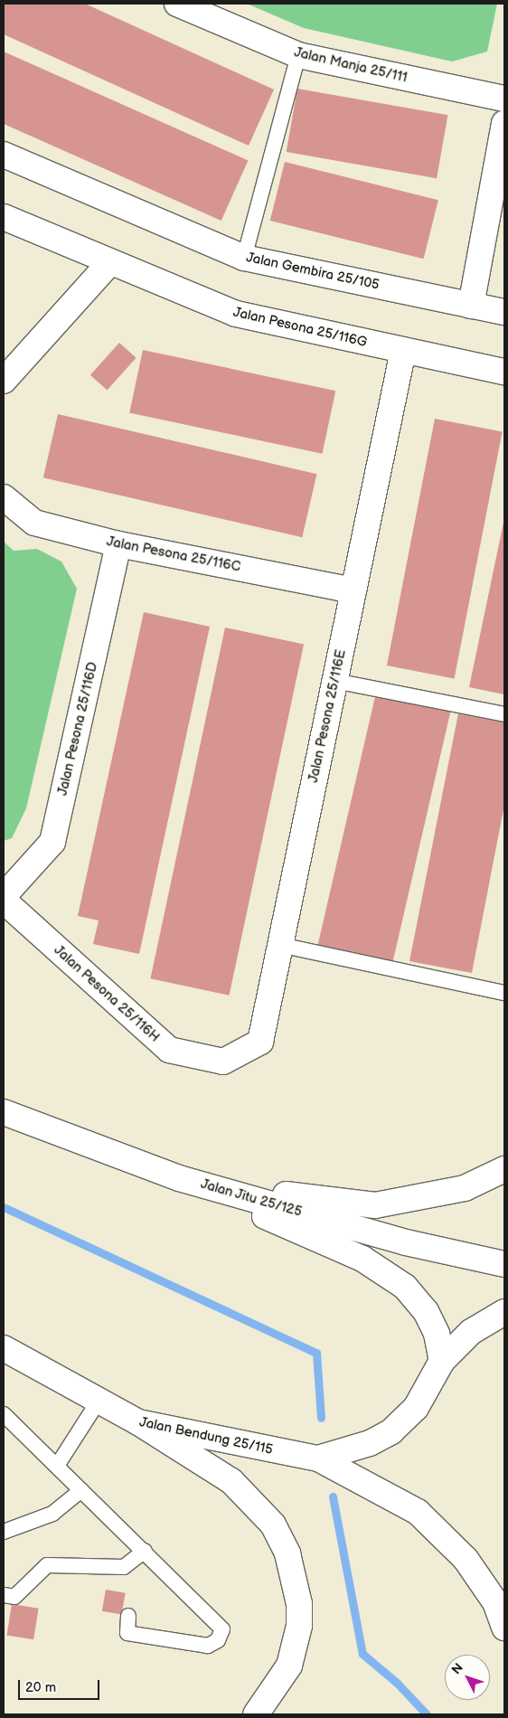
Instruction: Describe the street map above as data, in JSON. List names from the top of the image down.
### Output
{
  "streets": {
    "main road": [
      "Jalan Manja 25/111",
      "Jalan Gembira 25/105",
      "Jalan Pesona 25/116G",
      "Jalan Pesona 25/116C",
      "Jalan Pesona 25/116E",
      "Jalan Pesona 25/116D",
      "Jalan Pesona 25/116H",
      "Jalan Jitu 25/125",
      "Jalan Bendung 25/115"
    ]
  },
  "crossings": [
    ["Jalan Pesona 25/116G", "Jalan Pesona 25/116E"],
    ["Jalan Pesona 25/116C", "Jalan Pesona 25/116E"],
    ["Jalan Pesona 25/116C", "Jalan Pesona 25/116D"],
    ["Jalan Pesona 25/116E", "Jalan Pesona 25/116H"]
  ],
  "scale_bar": "20 m",
  "north": "top left"
}
